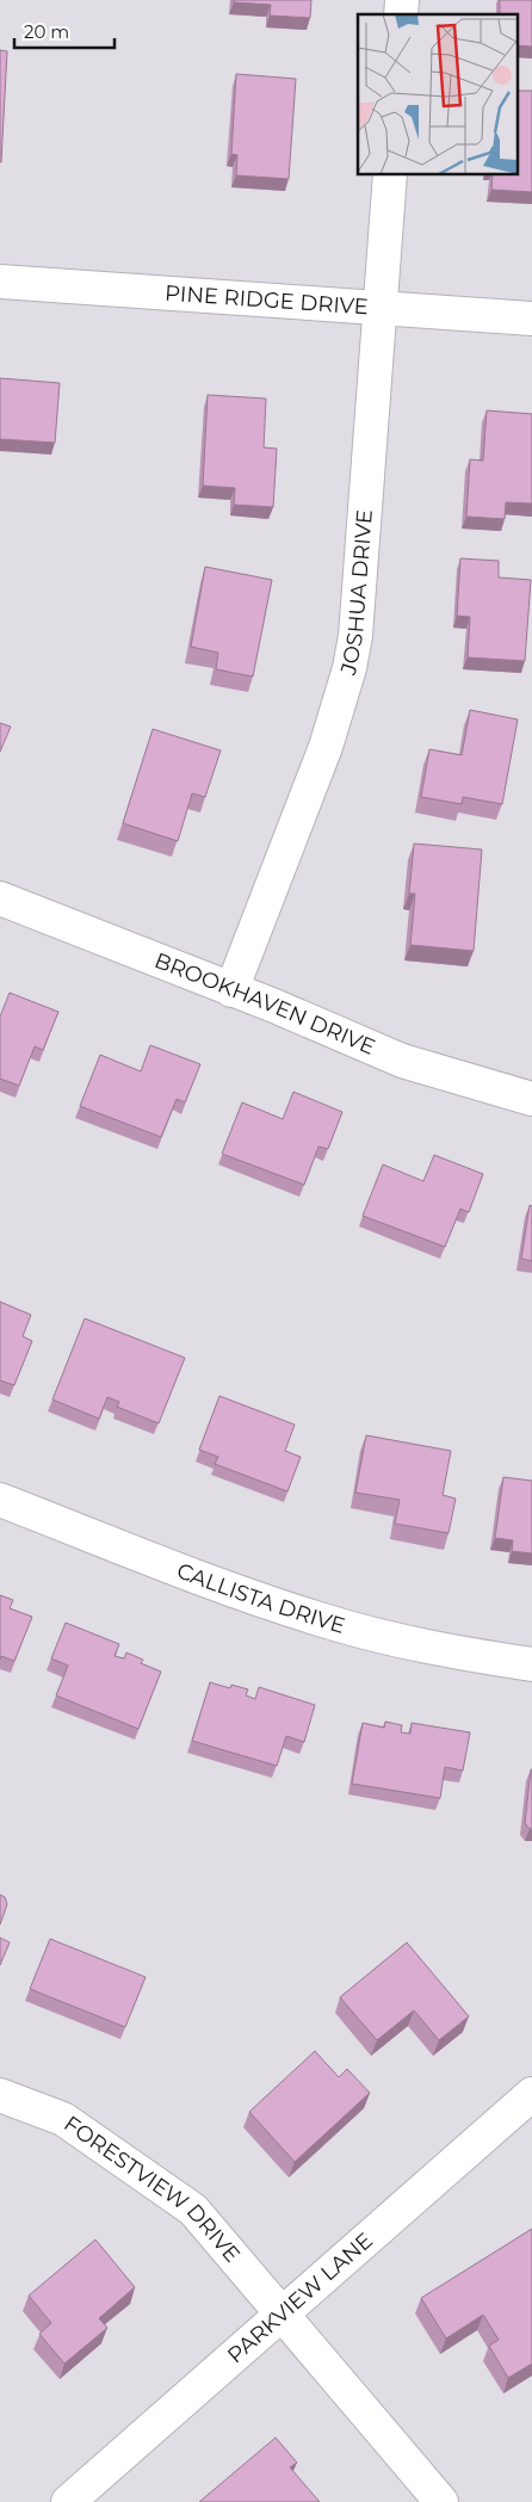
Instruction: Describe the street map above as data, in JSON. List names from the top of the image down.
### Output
{
  "streets": {
    "street": [
      "PINE RIDGE DRIVE",
      "JOSHUA DRIVE",
      "BROOKHAVEN DRIVE",
      "CALLISTA DRIVE",
      "FORESTVIEW DRIVE",
      "PARKVIEW LANE"
    ]
  },
  "crossings": [
    ["PINE RIDGE DRIVE", "JOSHUA DRIVE"],
    ["JOSHUA DRIVE", "BROOKHAVEN DRIVE"],
    ["FORESTVIEW DRIVE", "PARKVIEW LANE"]
  ],
  "scale_bar": "20 m"
}
